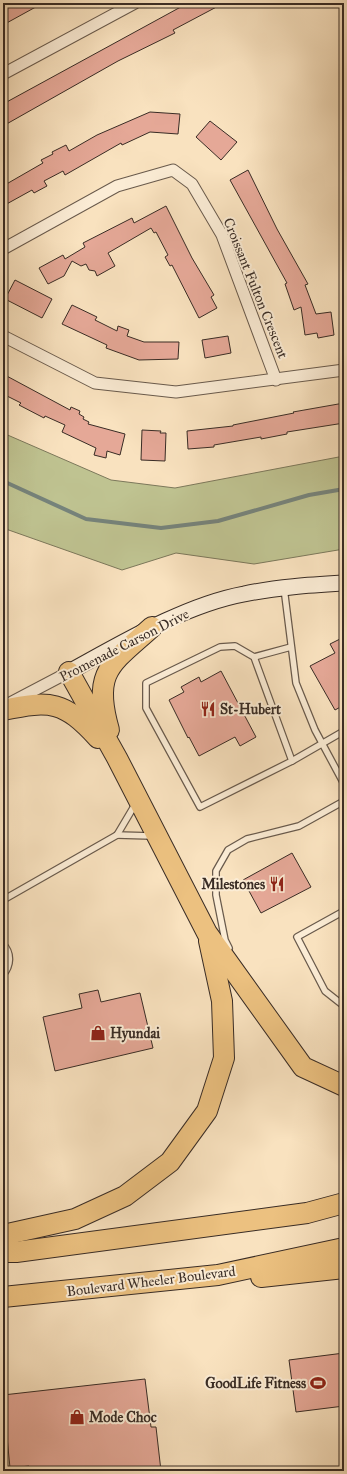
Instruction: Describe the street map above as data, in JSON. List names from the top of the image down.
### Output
{
  "streets": {
    "highway": ["Boulevard Wheeler Boulevard"],
    "street": ["Croissant Fulton Crescent", "Promenade Carson Drive"]
  },
  "places": {
    "restaurant": ["St-Hubert", "Milestones"],
    "shop": ["Hyundai", "Mode Choc"],
    "sports": ["GoodLife Fitness"]
  }
}
